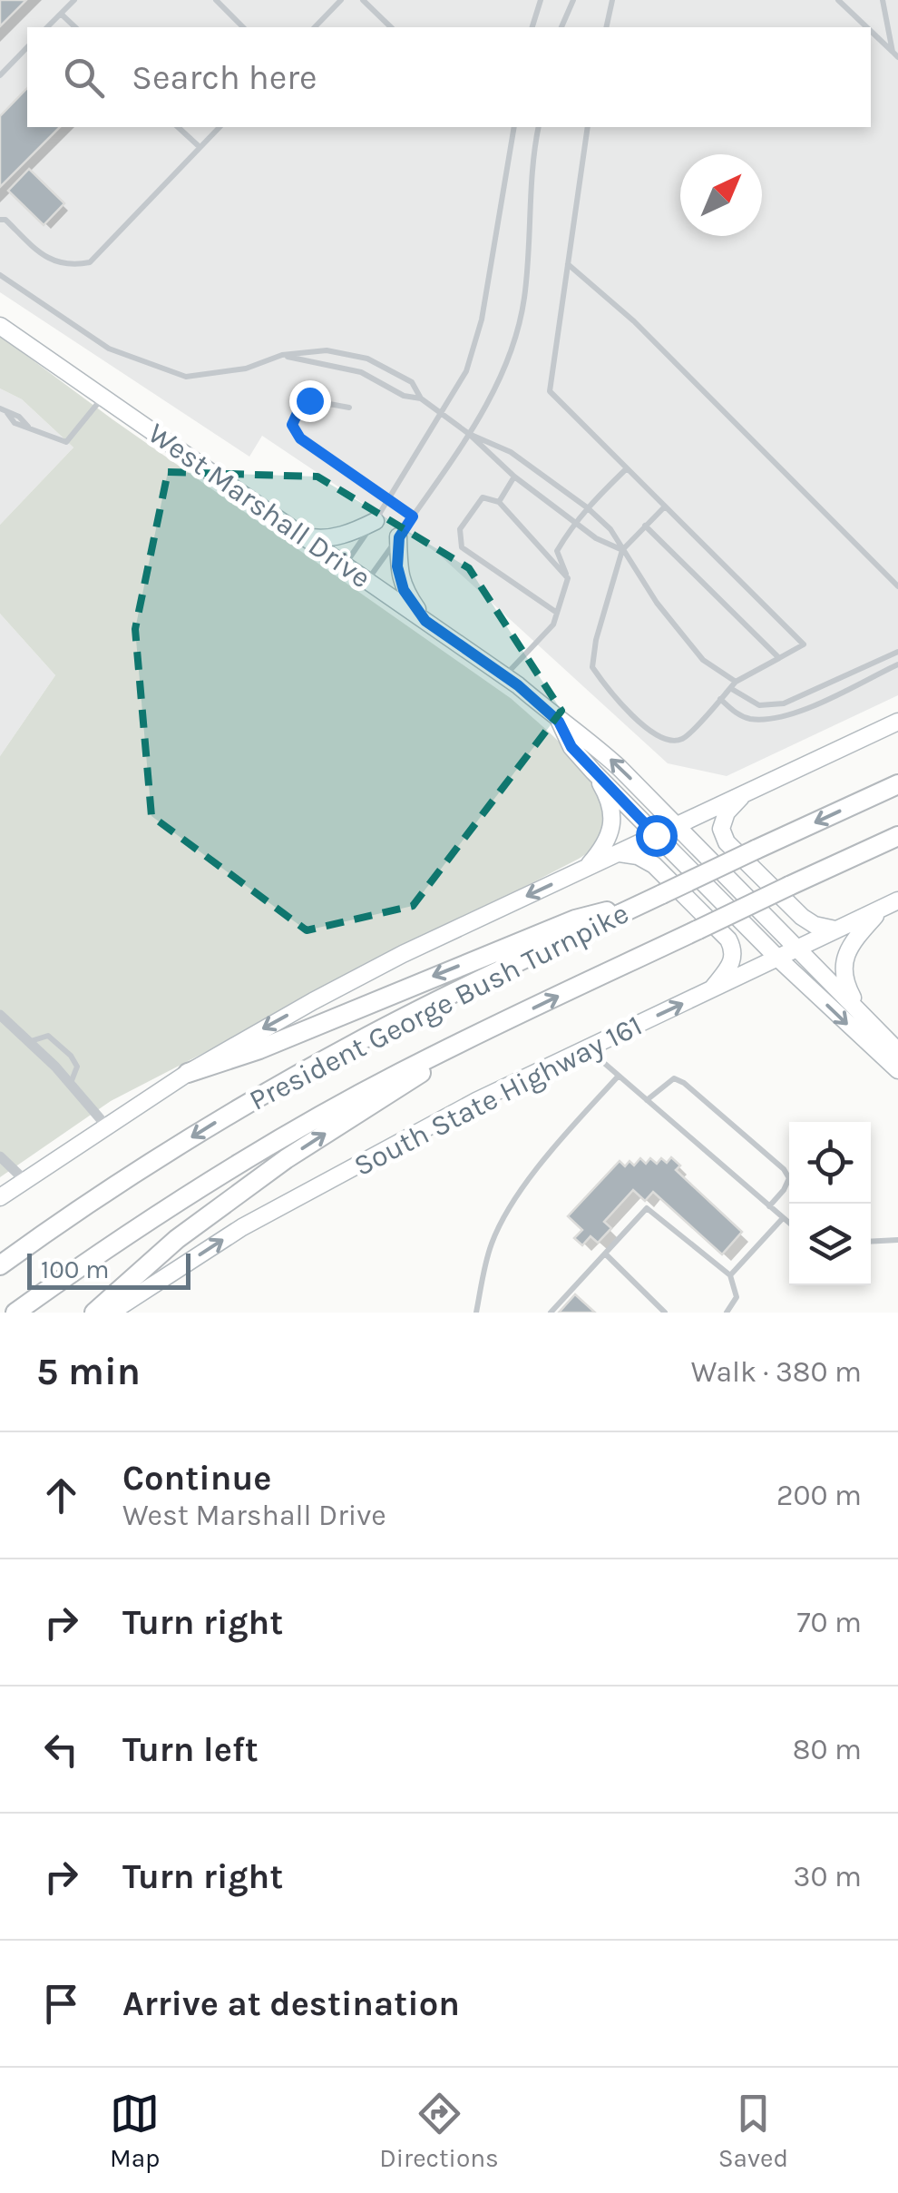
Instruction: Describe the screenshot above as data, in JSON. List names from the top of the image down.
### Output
{
  "streets": {
    "highway": ["President George Bush Turnpike"],
    "main road": ["West Marshall Drive", "South State Highway 161"]
  },
  "crossings": [
    ["West Marshall Drive", "South State Highway 161"]
  ],
  "one_way": ["South State Highway 161"],
  "scale_bar": "100 m",
  "north": "top right",
  "page": {
    "search": "Search here",
    "scale": "100 m",
    "heading": ["5 min", "Walk · 380 m"],
    "list": [
      ["Continue", "West Marshall Drive", "200 m"],
      ["Turn right", "70 m"],
      ["Turn left", "80 m"],
      ["Turn right", "30 m"],
      "Arrive at destination"
    ],
    "nav": ["Map", "Directions", "Saved"]
  }
}
